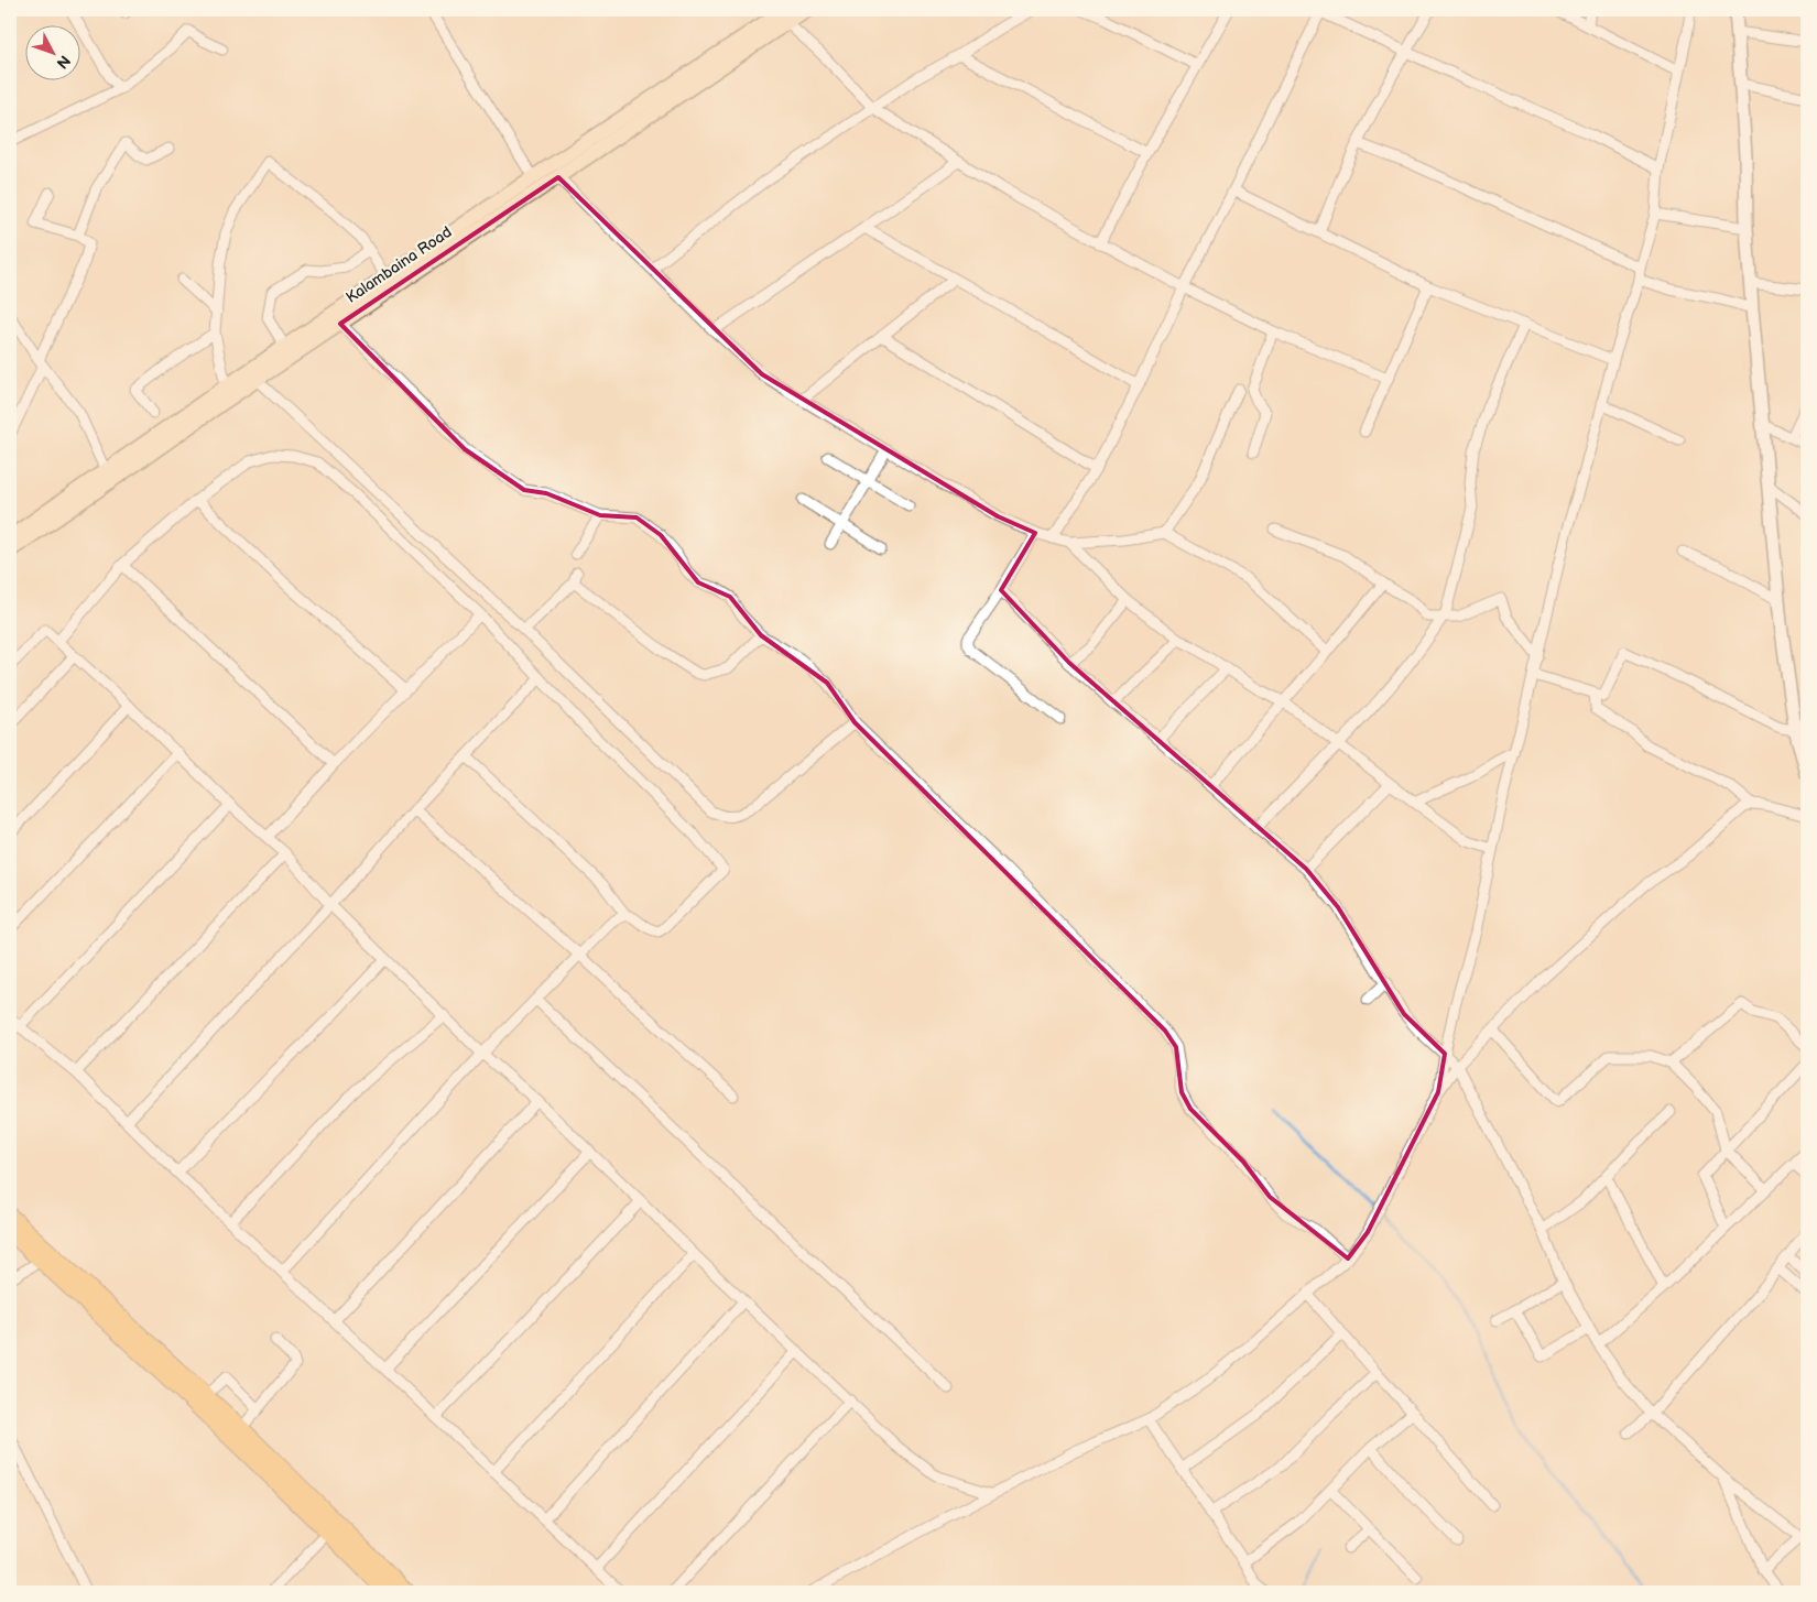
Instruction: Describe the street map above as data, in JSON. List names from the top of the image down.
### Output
{
  "streets": {
    "main road": ["Kalambaina Road"]
  },
  "north": "bottom right"
}
